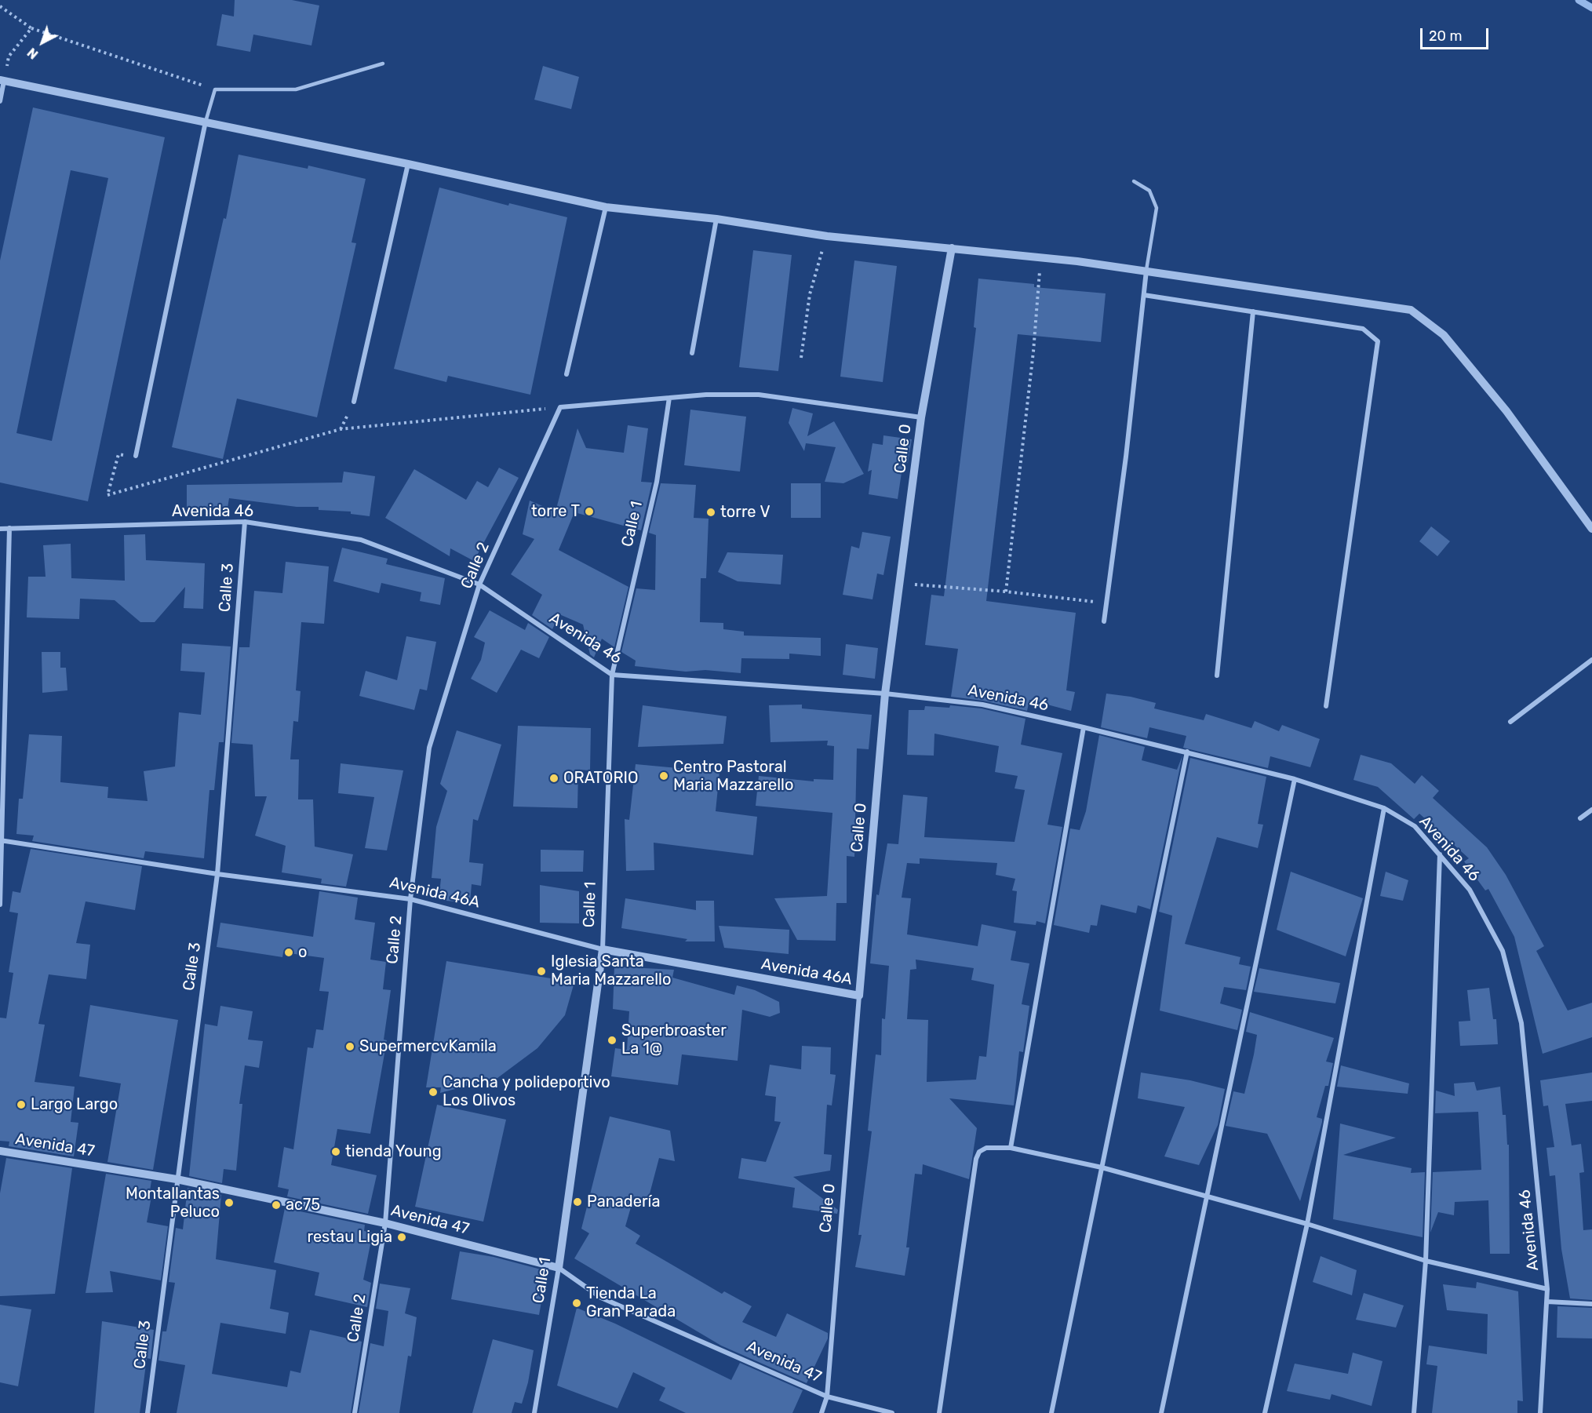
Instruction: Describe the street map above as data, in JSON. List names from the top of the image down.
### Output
{
  "streets": {
    "street": [
      "Calle 0",
      "Avenida 46",
      "Calle 1",
      "Calle 2",
      "Calle 3",
      "Avenida 46A",
      "Avenida 47"
    ]
  },
  "crossings": [
    ["Calle 0", "Avenida 46"],
    ["Calle 0", "Avenida 46A"],
    ["Calle 0", "Avenida 47"],
    ["Avenida 46", "Calle 1"],
    ["Avenida 46", "Calle 2"],
    ["Avenida 46", "Calle 3"],
    ["Calle 1", "Avenida 46A"],
    ["Calle 1", "Avenida 47"],
    ["Calle 2", "Avenida 46A"],
    ["Calle 2", "Avenida 47"],
    ["Calle 3", "Avenida 46A"],
    ["Calle 3", "Avenida 47"]
  ],
  "places": [
    "torre T",
    "torre V",
    "Centro Pastoral Maria Mazzarello",
    "ORATORIO",
    "o",
    "Iglesia Santa Maria Mazzarello",
    "Superbroaster La 1@",
    "SupermercvKamila",
    "Cancha y polideportivo Los Olivos",
    "Largo Largo",
    "tienda Young",
    "Panadería",
    "Montallantas Peluco",
    "ac75",
    "restau Ligia",
    "Tienda La Gran Parada"
  ],
  "scale_bar": "20 m",
  "north": "bottom left"
}
